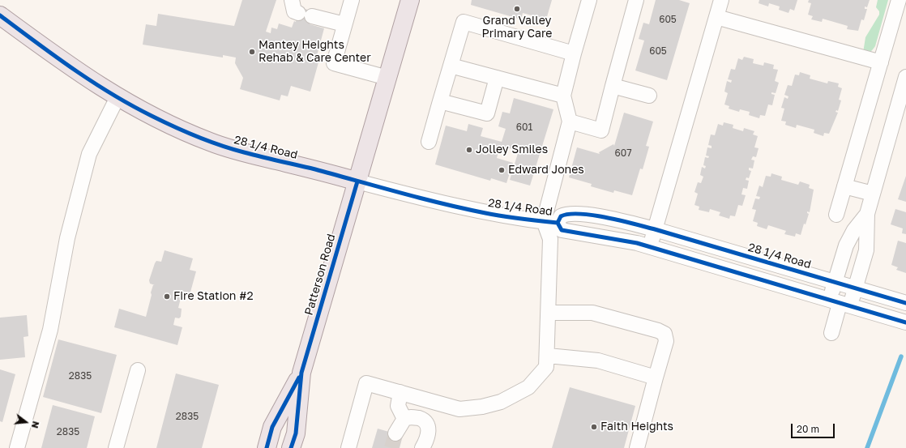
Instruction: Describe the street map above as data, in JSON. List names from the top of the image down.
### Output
{
  "streets": {
    "main road": ["28 1/4 Road", "Patterson Road"]
  },
  "crossings": [
    ["28 1/4 Road", "Patterson Road"]
  ],
  "places": [
    "Grand Valley Primary Care",
    "Mantey Heights Rehab & Care Center",
    "Jolley Smiles",
    "Edward Jones",
    "Fire Station #2",
    "Faith Heights"
  ],
  "house_numbers": [
    "605",
    "605",
    "601",
    "607",
    "2835",
    "2835",
    "2835"
  ],
  "scale_bar": "20 m",
  "north": "right"
}
